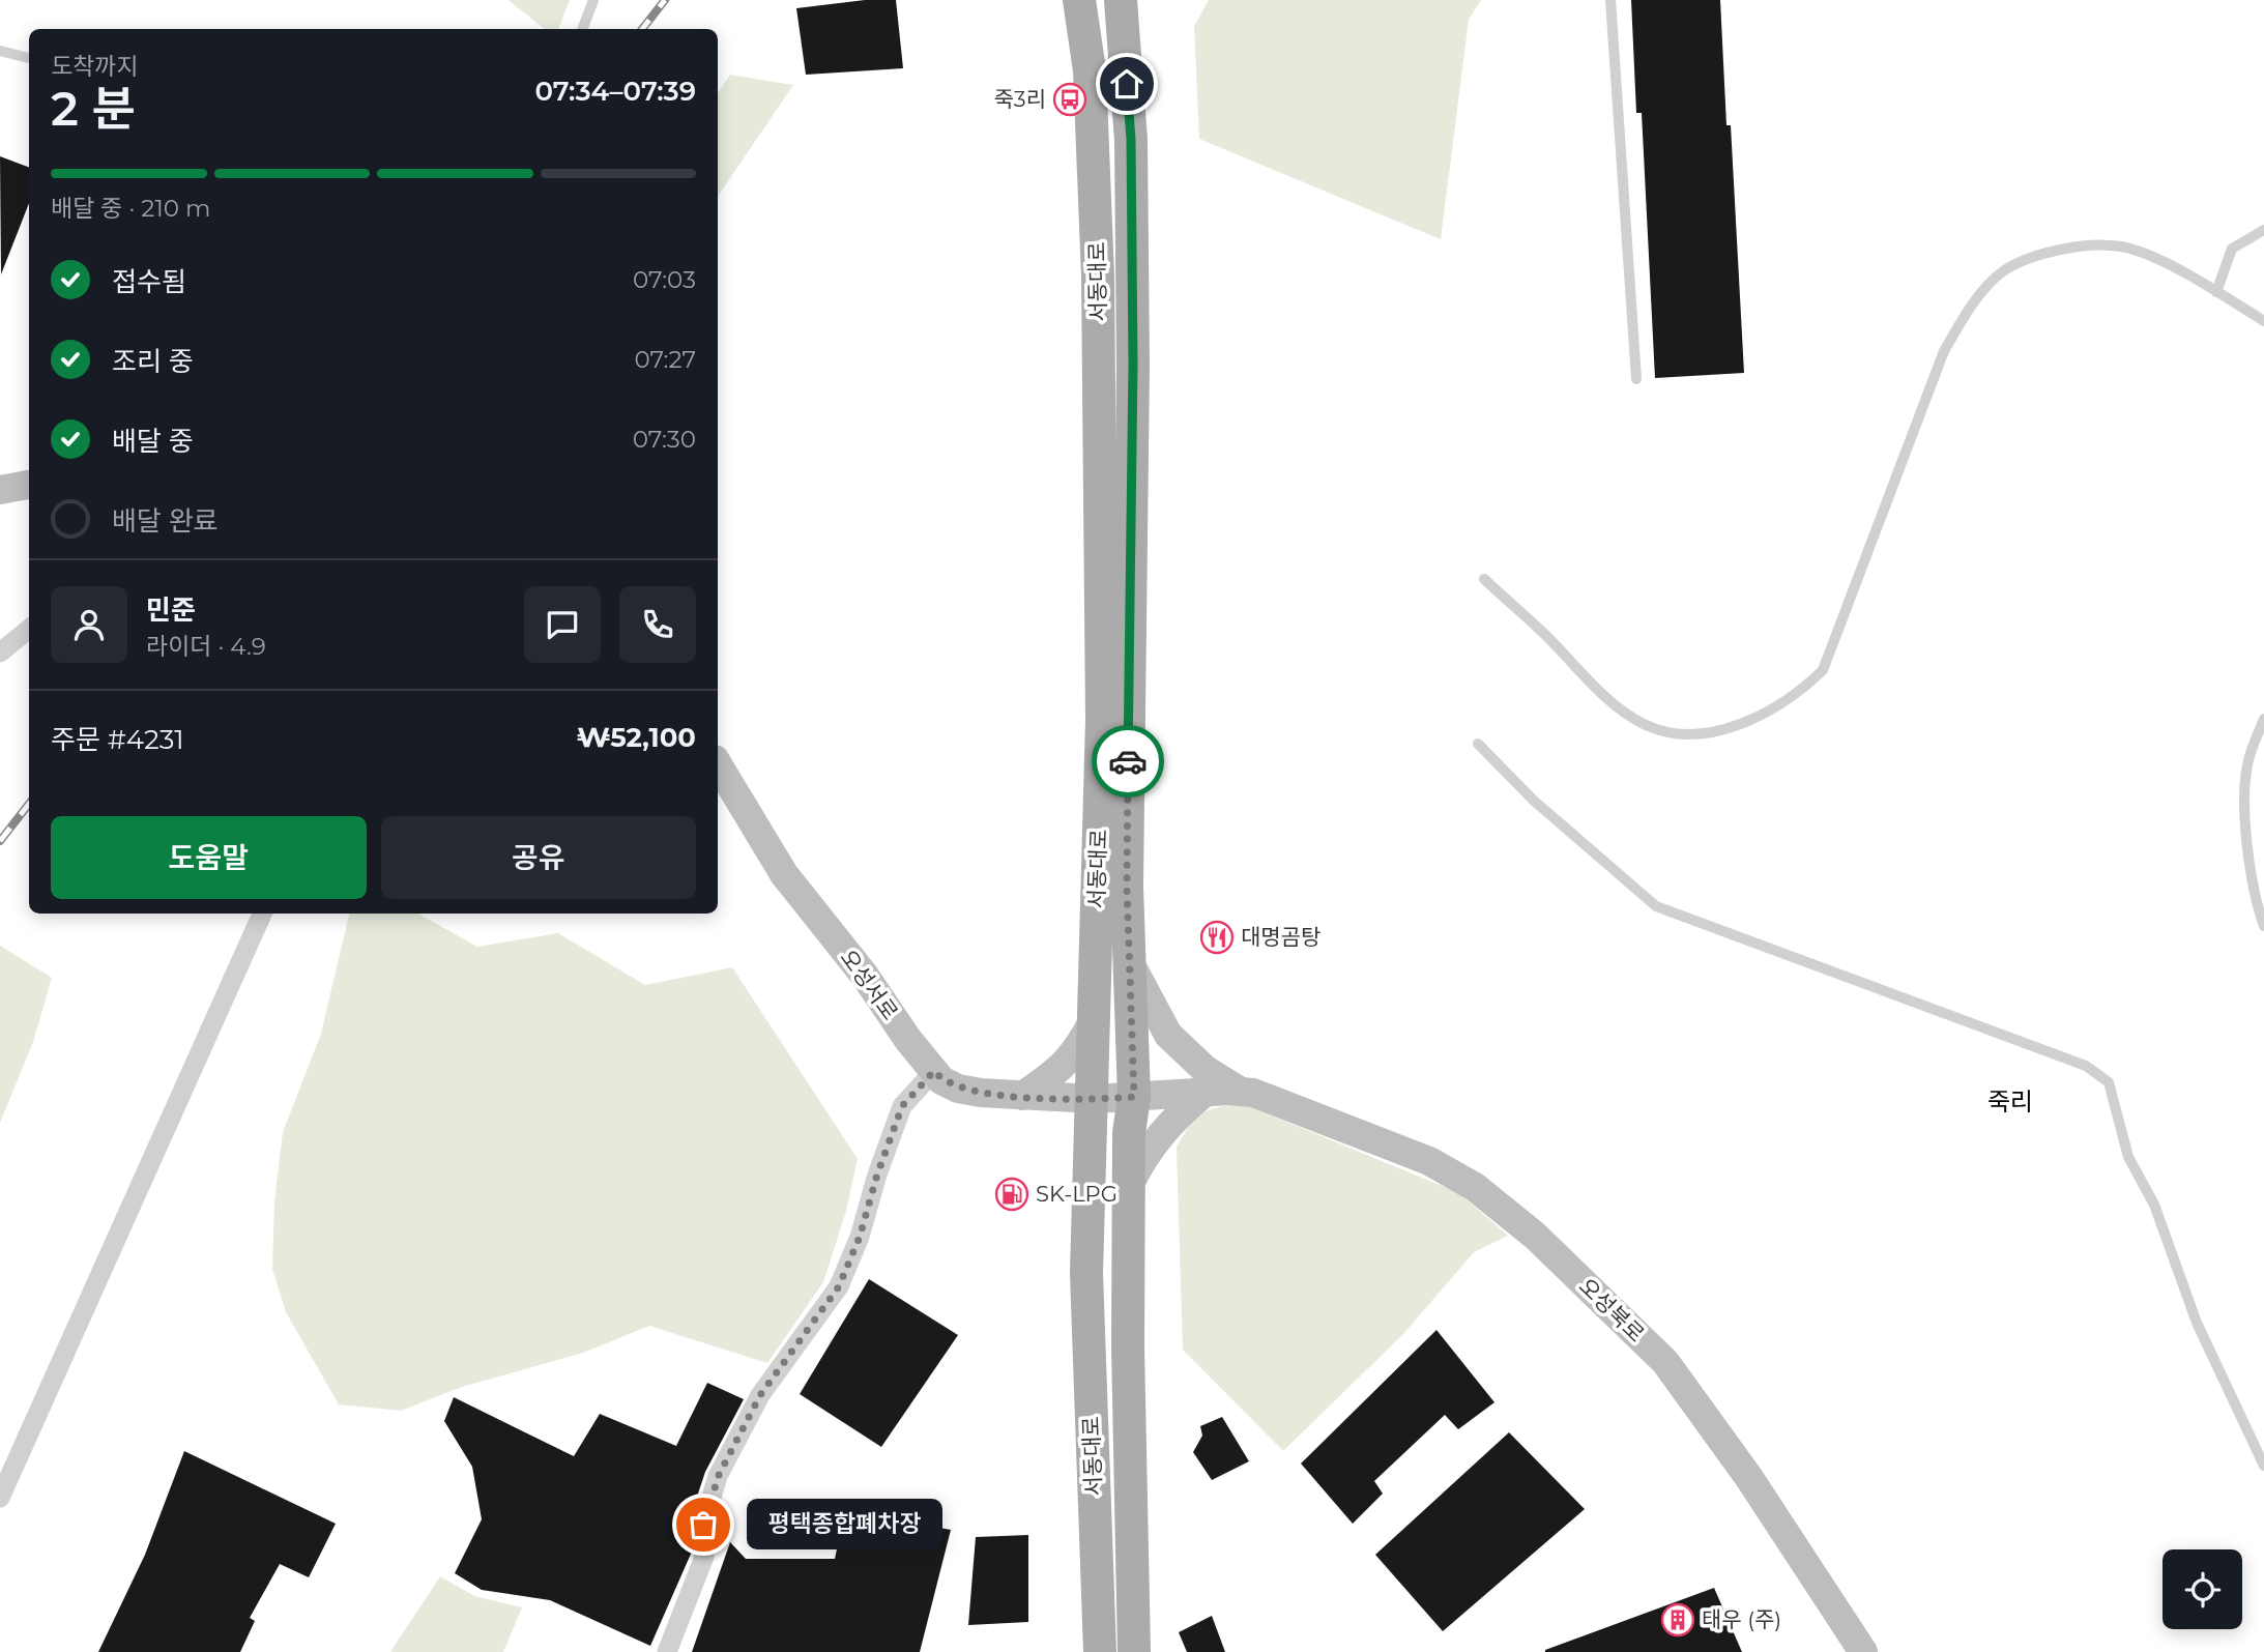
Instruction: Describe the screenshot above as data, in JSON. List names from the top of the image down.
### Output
{
  "streets": {
    "main road": ["서동대로"],
    "street": ["오성서로", "오성북로"]
  },
  "crossings": [
    ["서동대로", "오성서로"],
    ["오성서로", "오성북로"]
  ],
  "districts": ["죽리"],
  "places": {
    "bus stop": ["죽3리"],
    "restaurant": ["대명곰탕"],
    "fuel station": ["SK-LPG"],
    "other": ["평택종합폐차장"],
    "building": ["태우 (주)"]
  },
  "page": {
    "heading": ["2 분", "도착까지", "07:34–07:39"],
    "panel": [
      "민준",
      "라이더 · 4.9",
      "주문 #4231",
      "₩52,100"
    ],
    "bar": "배달 중 · 210 m",
    "list": [
      ["접수됨", "07:03"],
      ["조리 중", "07:27"],
      ["배달 중", "07:30"],
      "배달 완료"
    ],
    "buttons": ["도움말", "공유"],
    "bubble": "평택종합폐차장"
  }
}
